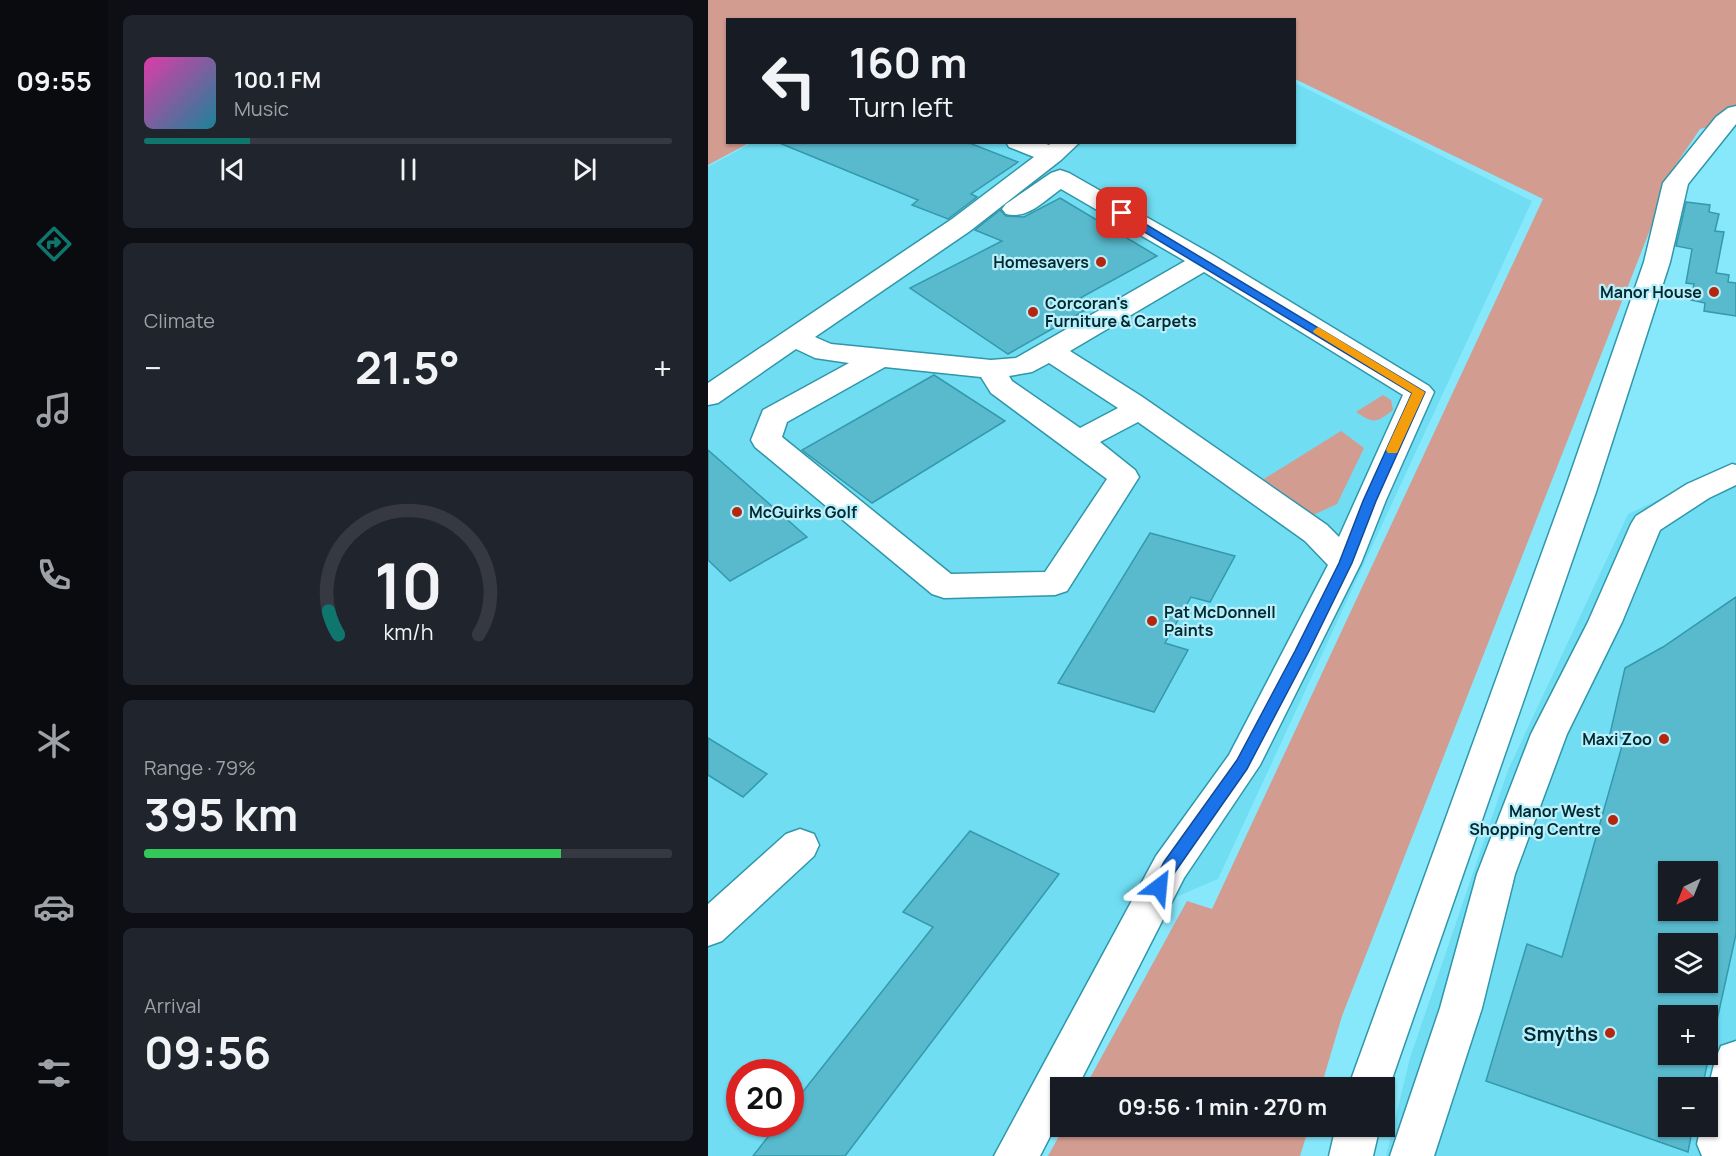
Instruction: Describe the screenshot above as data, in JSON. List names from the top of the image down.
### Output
{
  "places": [
    "Homesavers",
    "Manor House",
    "Corcoran's Furniture & Carpets",
    "McGuirks Golf",
    "Pat McDonnell Paints",
    "Maxi Zoo",
    "Manor West Shopping Centre",
    "Smyths"
  ],
  "north": "bottom left",
  "page": {
    "tabs": "09:55",
    "turn": ["160 m", "Turn left"],
    "song": ["100.1 FM", "Music"],
    "tile": [
      "Climate",
      ["Range · 79%", "395 km"],
      ["Arrival", "09:56"]
    ],
    "heat": ["−", "21.5°", "+"],
    "map_buttons": ["+", "−"],
    "limit": "20",
    "trip": "09:56 · 1 min · 270 m",
    "gauge": ["10", "km/h"]
  }
}
